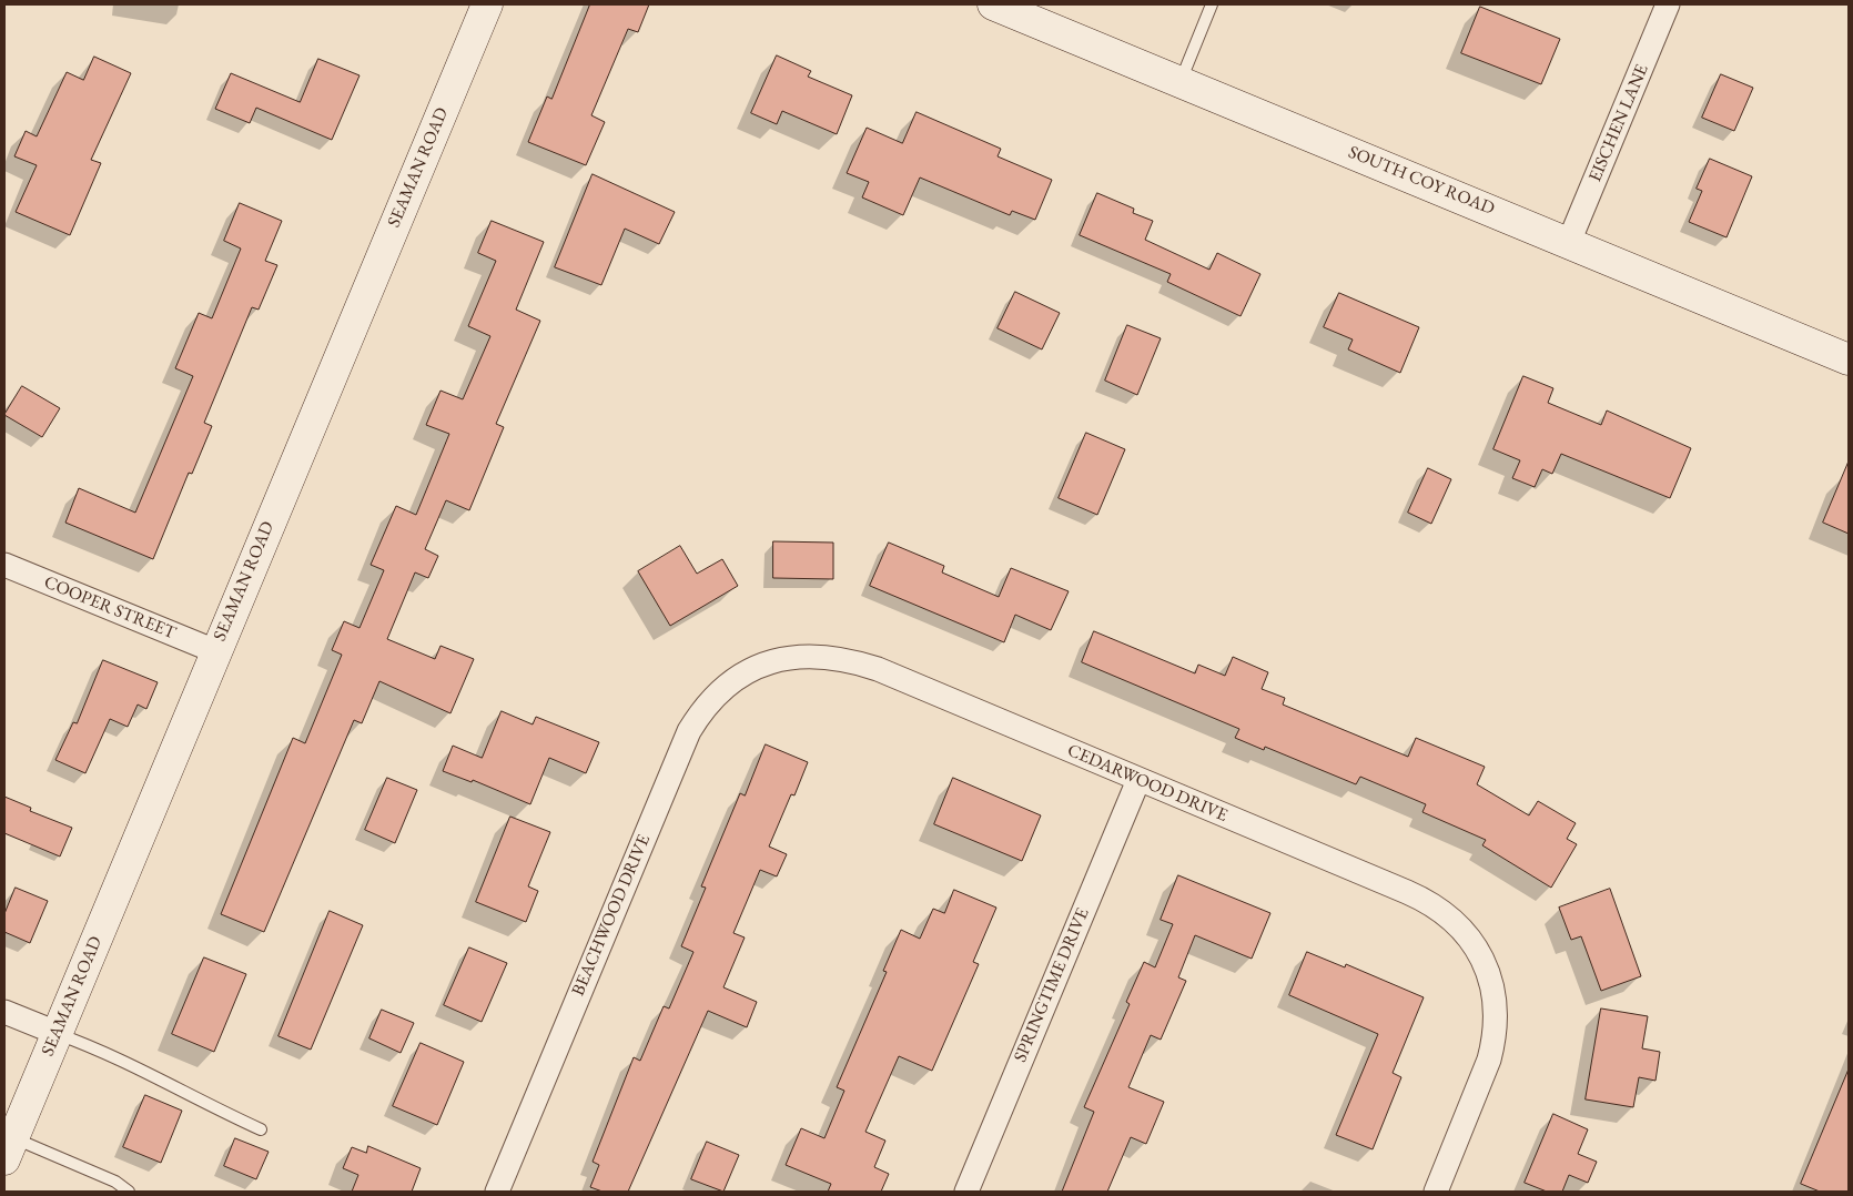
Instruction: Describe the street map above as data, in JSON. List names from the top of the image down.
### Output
{
  "streets": {
    "street": [
      "EISCHEN LANE",
      "SEAMAN ROAD",
      "SOUTH COY ROAD",
      "COOPER STREET",
      "CEDARWOOD DRIVE",
      "BEACHWOOD DRIVE",
      "SPRINGTIME DRIVE"
    ]
  },
  "crossings": [
    ["EISCHEN LANE", "SOUTH COY ROAD"],
    ["SEAMAN ROAD", "COOPER STREET"],
    ["CEDARWOOD DRIVE", "BEACHWOOD DRIVE"],
    ["CEDARWOOD DRIVE", "SPRINGTIME DRIVE"]
  ]
}
